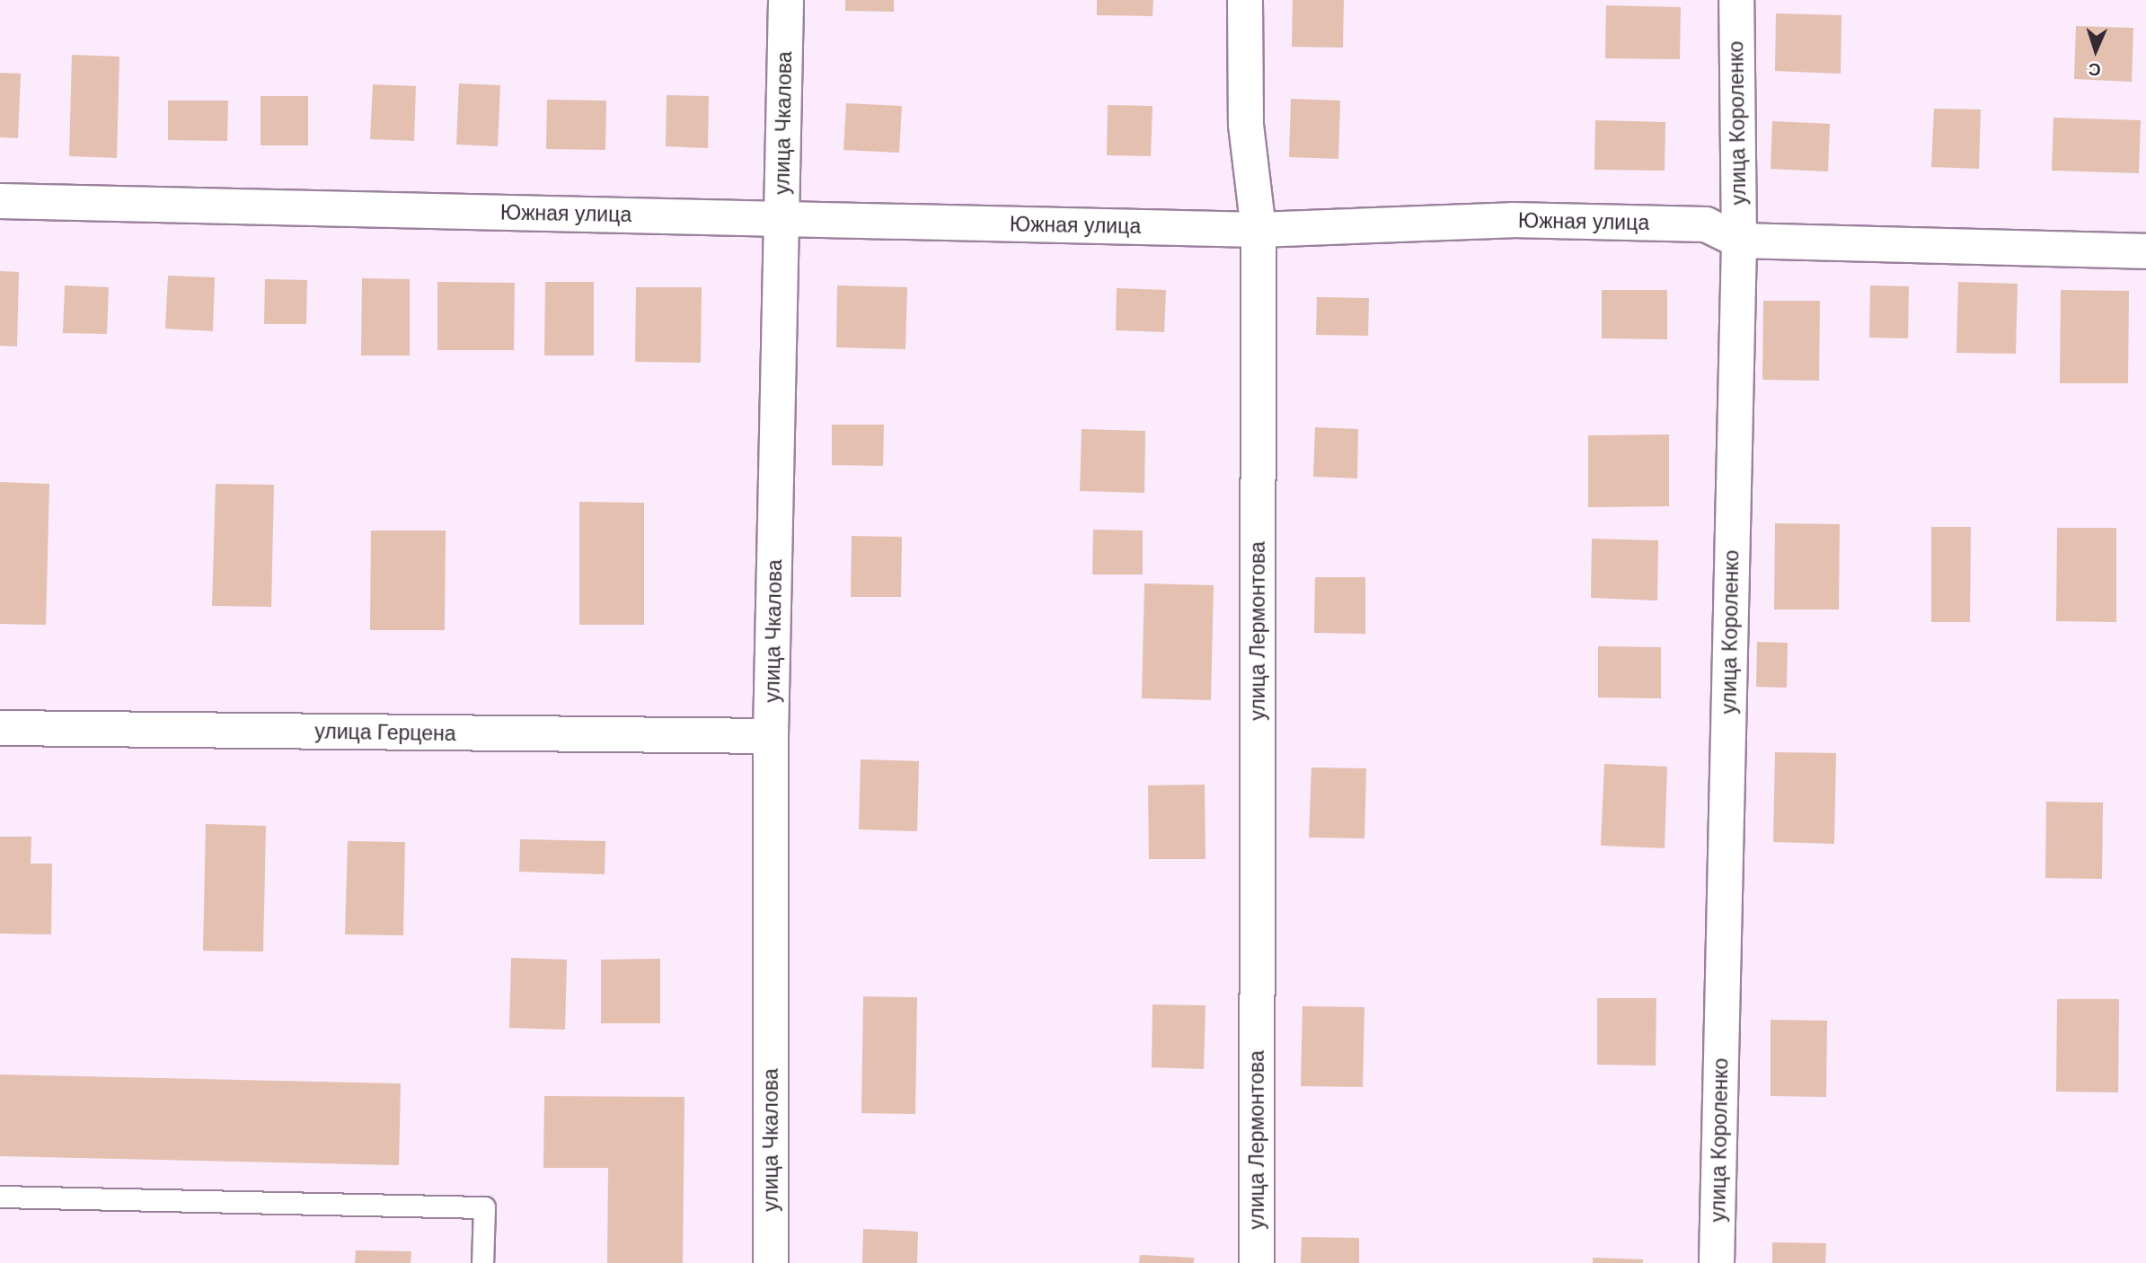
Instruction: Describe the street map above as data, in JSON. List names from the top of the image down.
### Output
{
  "streets": {
    "street": [
      "улица Чкалова",
      "улица Короленко",
      "Южная улица",
      "улица Лермонтова",
      "улица Герцена"
    ]
  },
  "crossings": [
    ["улица Чкалова", "Южная улица"],
    ["улица Чкалова", "улица Герцена"],
    ["улица Короленко", "Южная улица"],
    ["Южная улица", "улица Лермонтова"]
  ],
  "north": "bottom"
}
